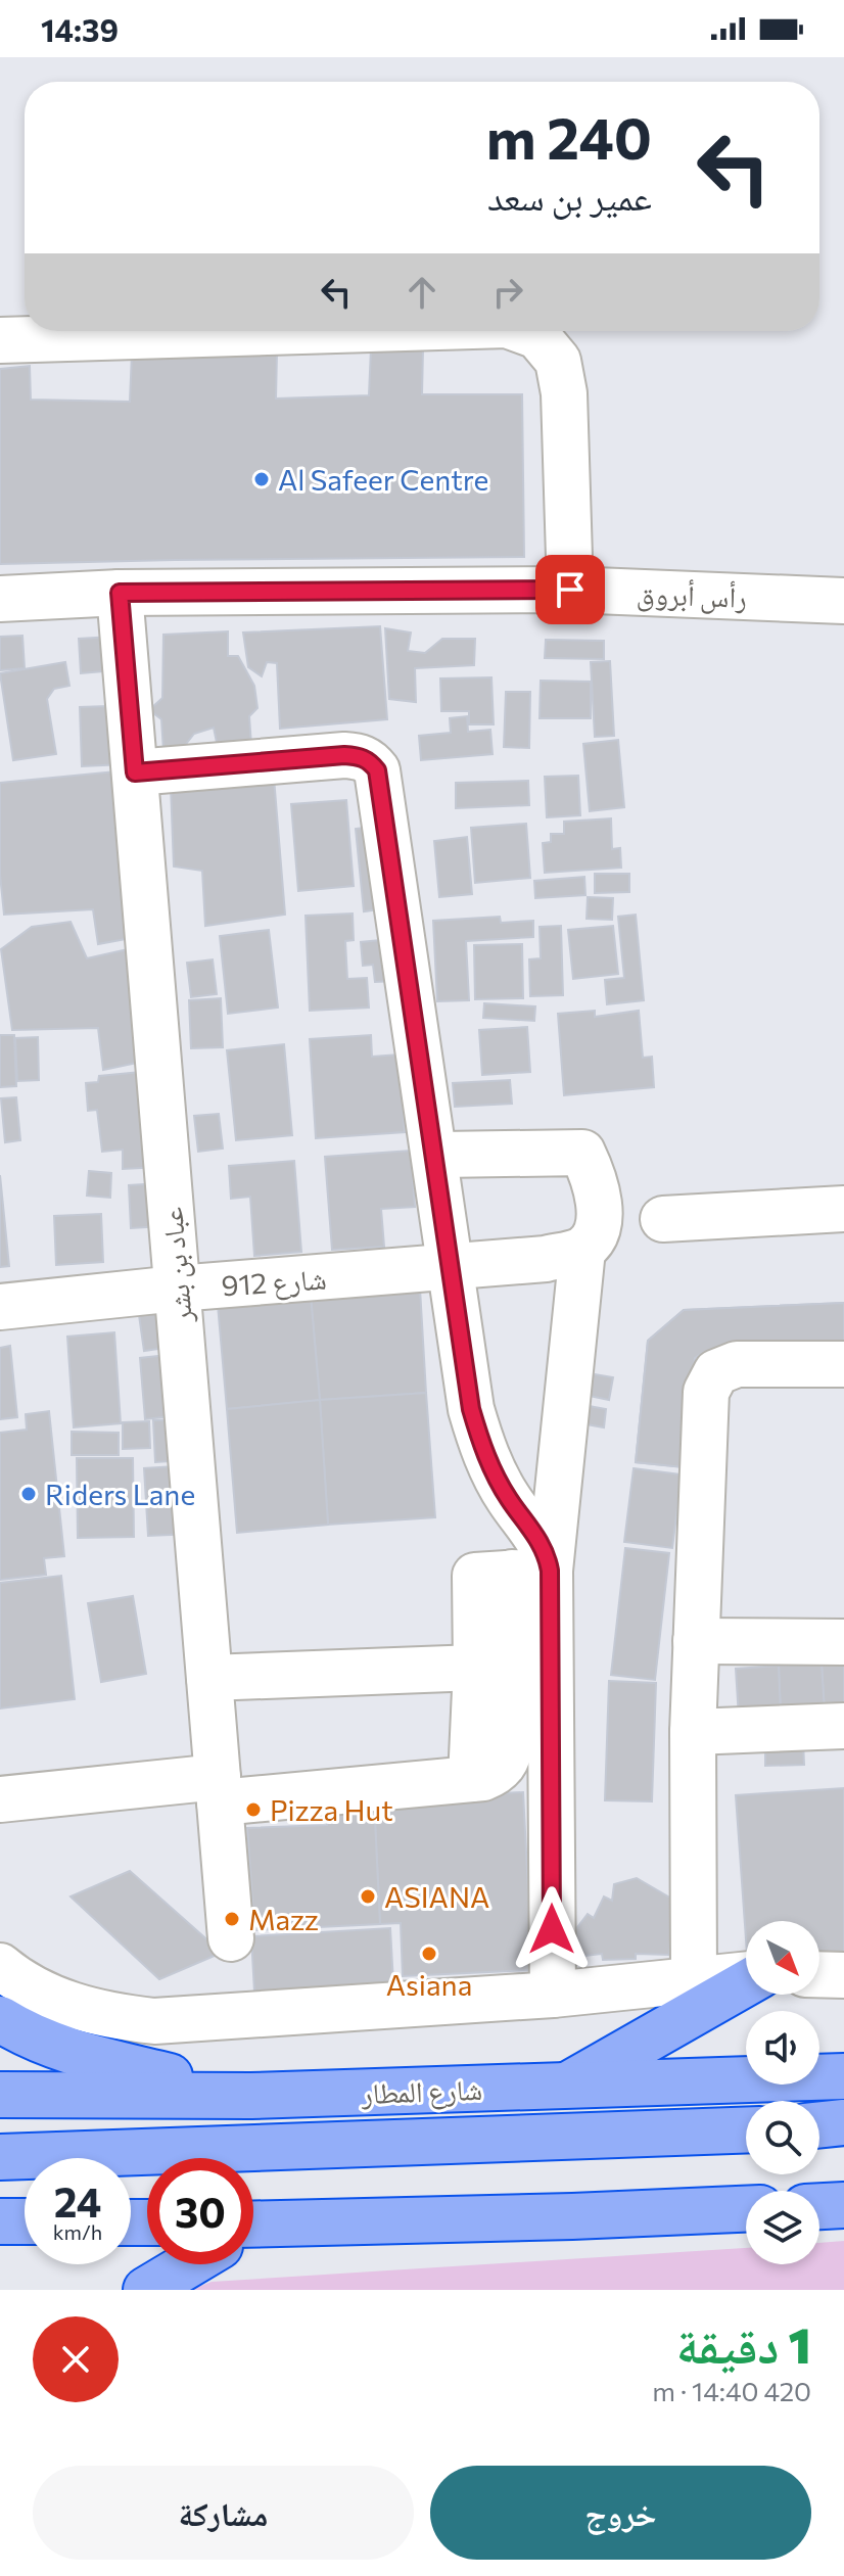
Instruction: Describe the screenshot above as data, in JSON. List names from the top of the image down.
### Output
{
  "streets": {
    "highway": ["شارع المطار"],
    "street": ["رأس أبروق", "عباد بن بشر", "شارع 912"]
  },
  "crossings": [
    ["رأس أبروق", "عباد بن بشر"],
    ["عباد بن بشر", "شارع 912"]
  ],
  "places": [
    "Al Safeer Centre",
    "Riders Lane",
    "Pizza Hut",
    "ASIANA",
    "Mazz",
    "Asiana"
  ],
  "north": "bottom right",
  "page": {
    "status": "14:39",
    "turn": ["240 m", "عمير بن سعد"],
    "speed": "24 km/h",
    "limit": "30",
    "heading": ["1 دقيقة", "420 m · 14:40"],
    "buttons": ["خروج", "مشاركة"]
  }
}
